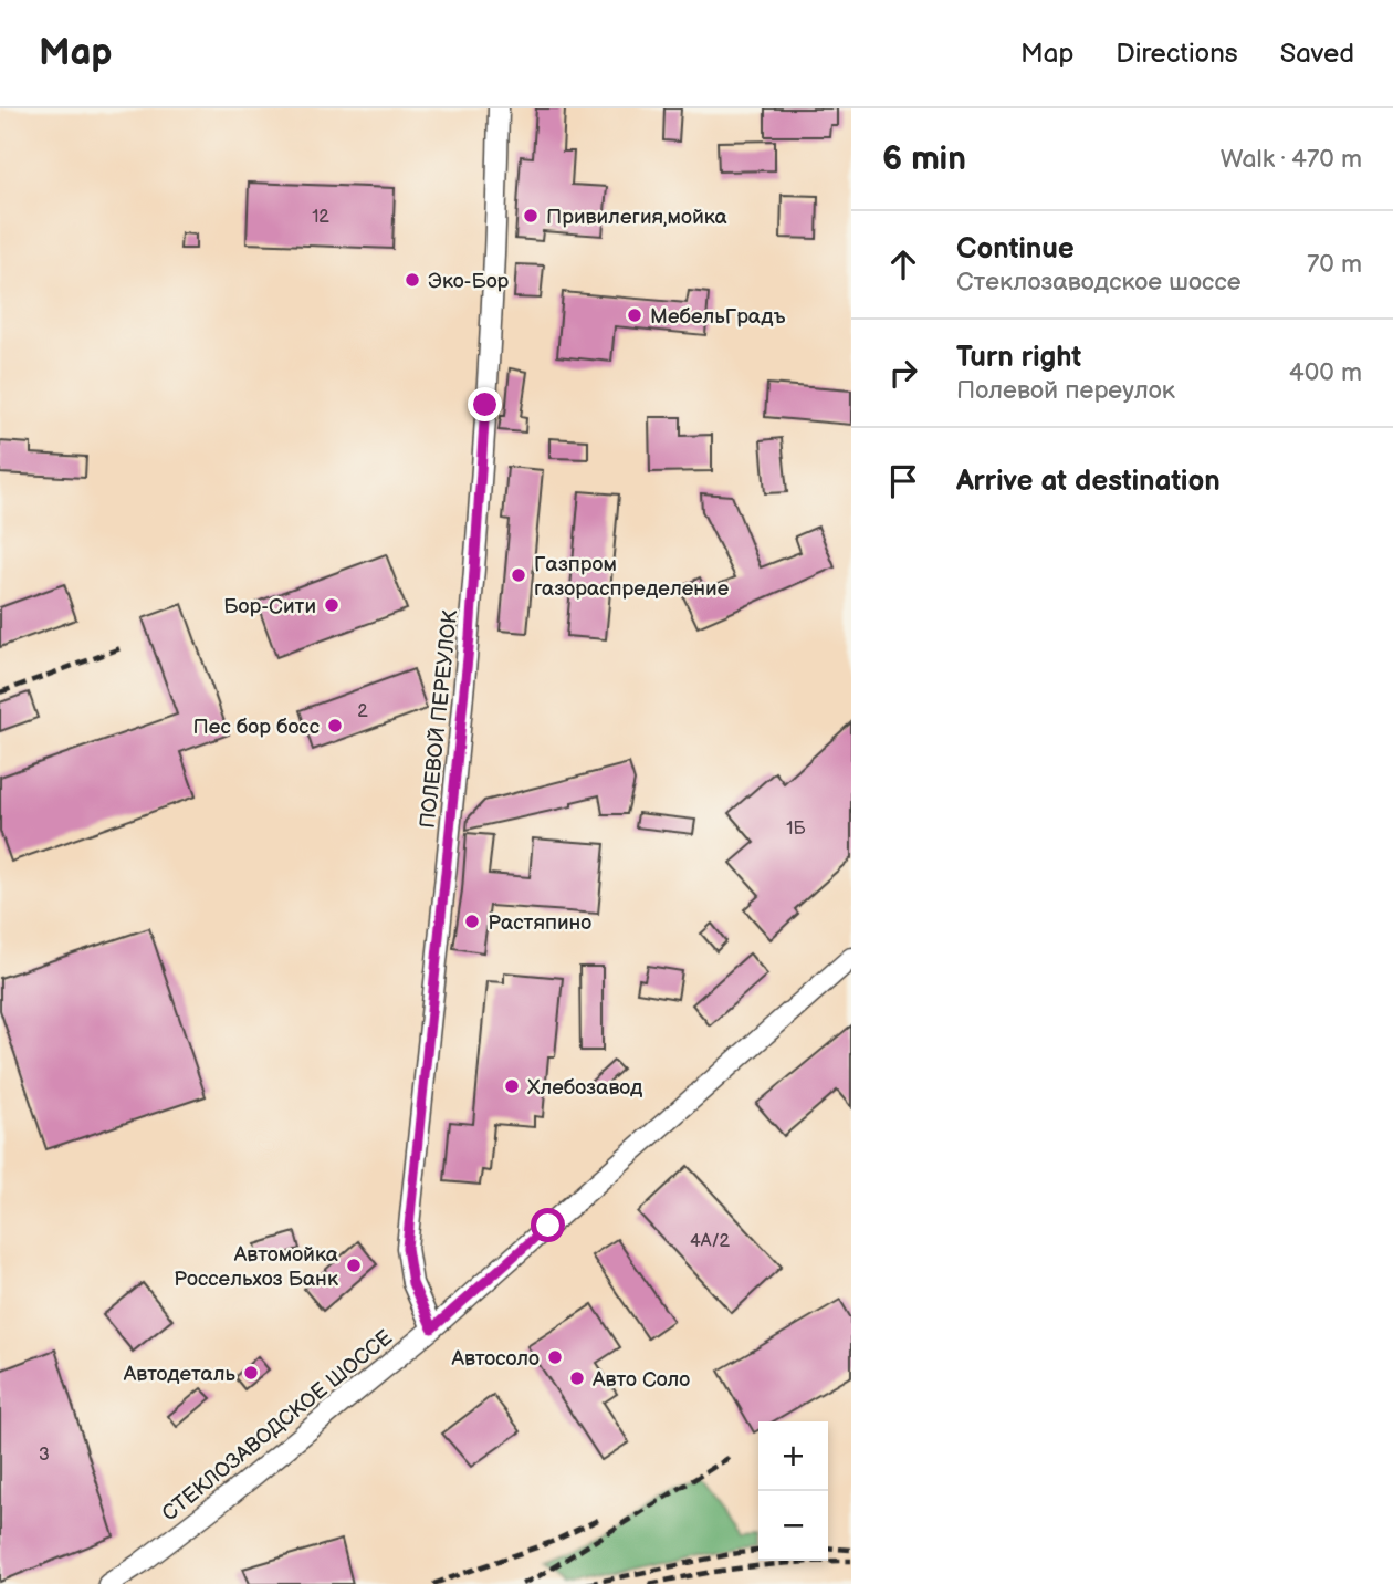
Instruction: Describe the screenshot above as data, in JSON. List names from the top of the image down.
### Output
{
  "streets": {
    "street": ["ПОЛЕВОЙ ПЕРЕУЛОК", "СТЕКЛОЗАВОДСКОЕ ШОССЕ"]
  },
  "crossings": [
    ["ПОЛЕВОЙ ПЕРЕУЛОК", "СТЕКЛОЗАВОДСКОЕ ШОССЕ"]
  ],
  "places": [
    "Привилегия,мойка",
    "Эко-Бор",
    "МебельГрадъ",
    "Газпром газораспределение",
    "Бор-Сити",
    "Пес бор босс",
    "Растяпино",
    "Хлебозавод",
    "Автомойка Россельхоз Банк",
    "Автосоло",
    "Автодеталь",
    "Авто Соло"
  ],
  "house_numbers": [
    "12",
    "2",
    "1Б",
    "4А/2",
    "3"
  ],
  "page": {
    "header": "Map",
    "nav": ["Map", "Directions", "Saved"],
    "heading": ["6 min", "Walk · 470 m"],
    "list": [
      ["Continue", "Стеклозаводское шоссе", "70 m"],
      ["Turn right", "Полевой переулок", "400 m"],
      "Arrive at destination"
    ],
    "map_buttons": ["+", "−"]
  }
}
